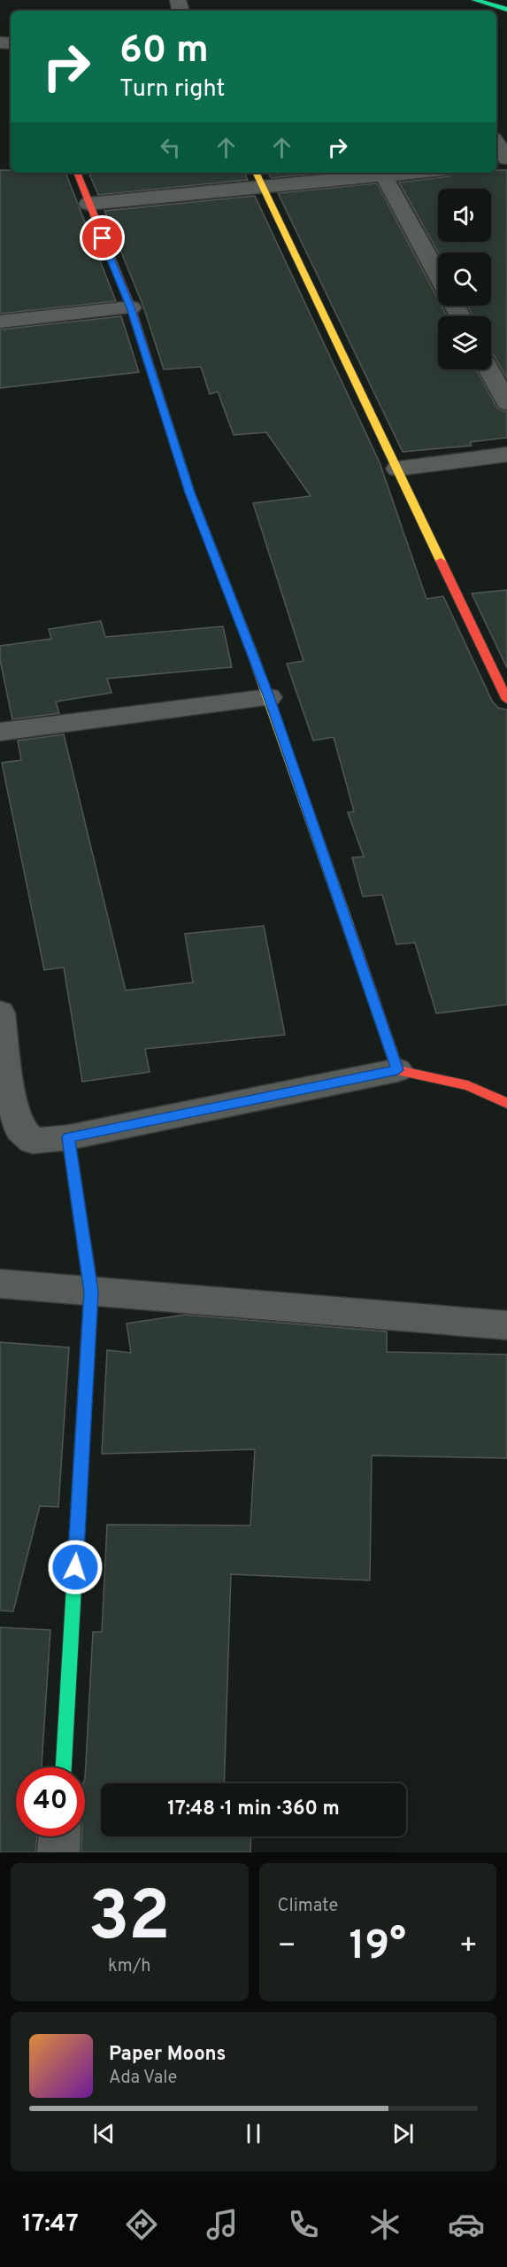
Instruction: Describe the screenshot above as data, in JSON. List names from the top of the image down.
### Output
{
  "page": {
    "turn": ["60 m", "Turn right"],
    "limit": "40",
    "trip": "17:48 · 1 min · 360 m",
    "tile": [
      ["32", "km/h"],
      "Climate"
    ],
    "heat": ["−", "19°", "+"],
    "song": ["Paper Moons", "Ada Vale"],
    "tabs": "17:47"
  }
}
